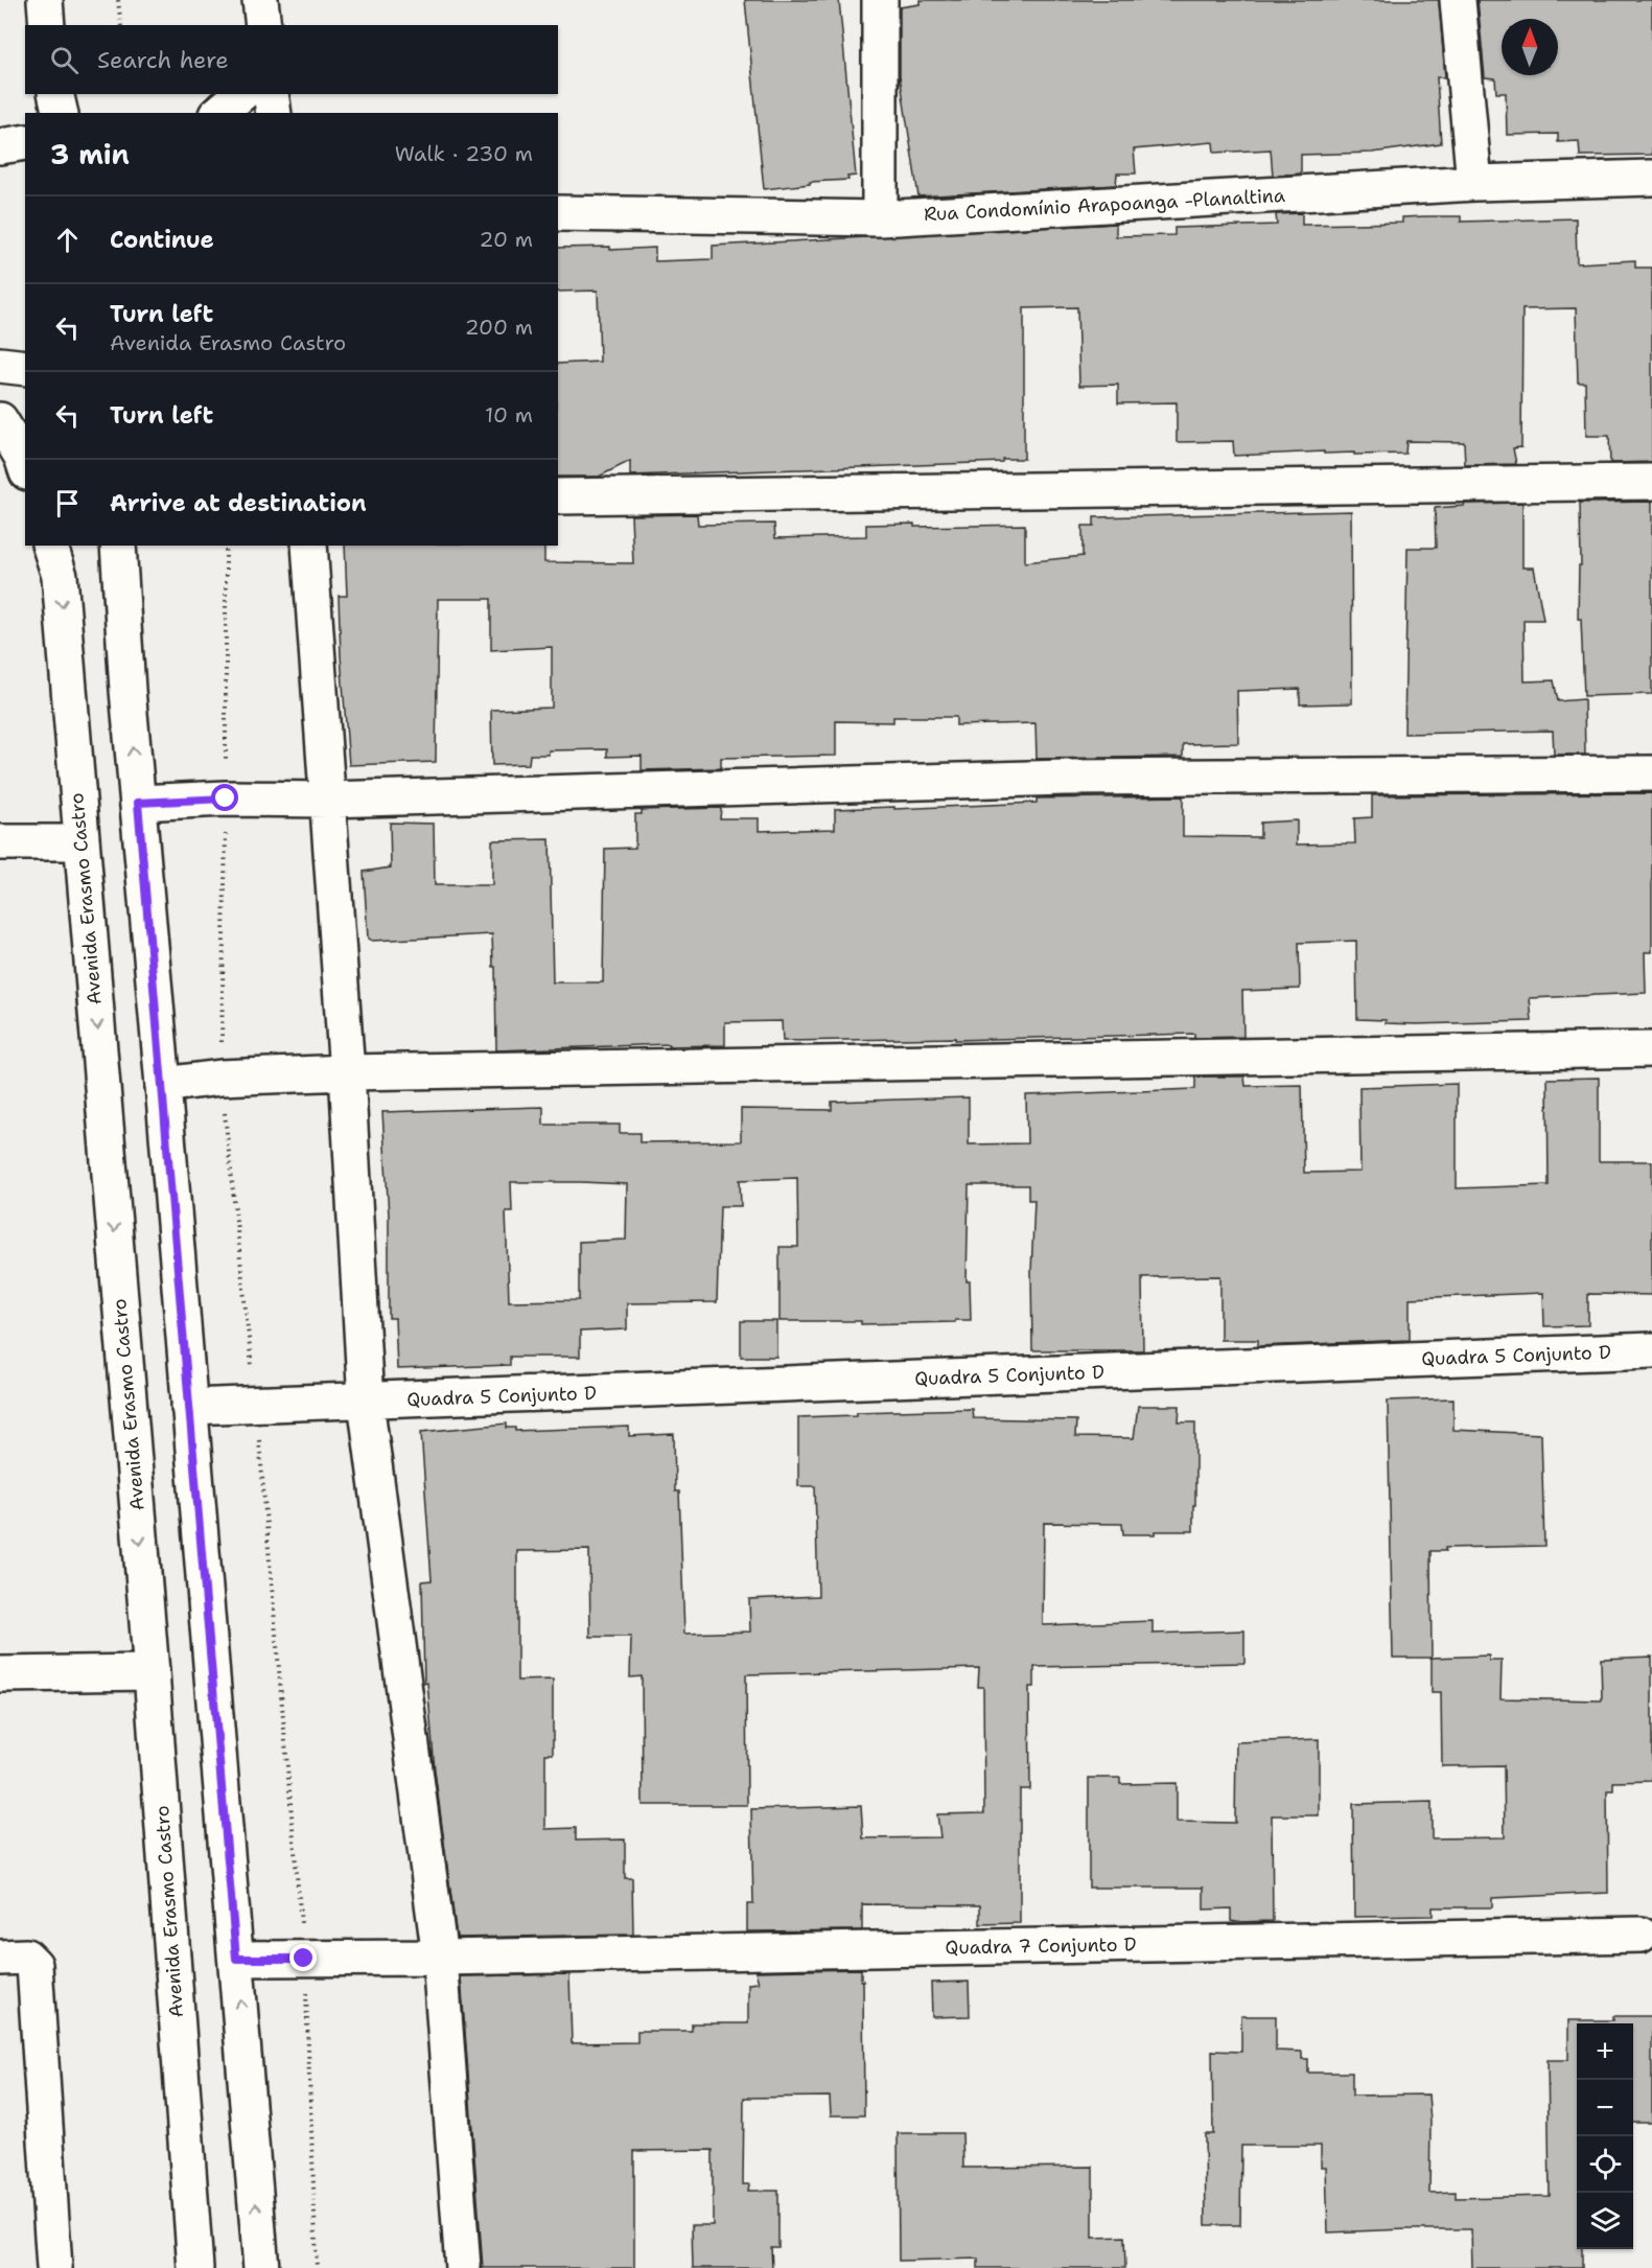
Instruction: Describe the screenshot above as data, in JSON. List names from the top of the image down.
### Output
{
  "streets": {
    "street": [
      "Rua Condomínio Arapoanga -Planaltina",
      "Avenida Erasmo Castro",
      "Quadra 5 Conjunto D",
      "Quadra 7 Conjunto D"
    ]
  },
  "north": "top",
  "page": {
    "search": "Search here",
    "heading": ["3 min", "Walk · 230 m"],
    "list": [
      ["Continue", "20 m"],
      ["Turn left", "Avenida Erasmo Castro", "200 m"],
      ["Turn left", "10 m"],
      "Arrive at destination"
    ],
    "map_buttons": ["+", "−"]
  }
}
